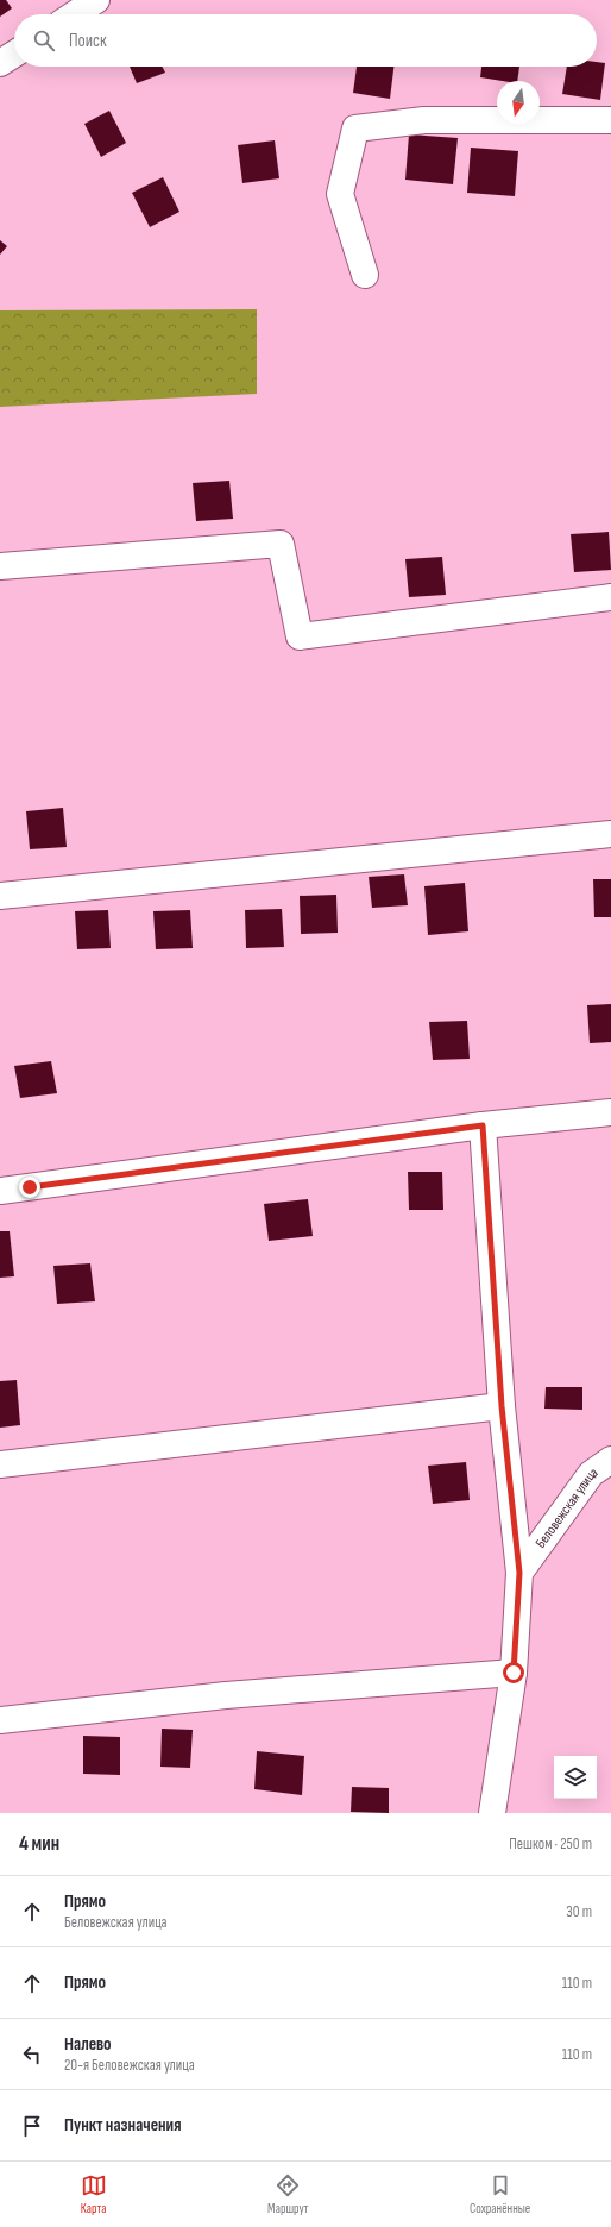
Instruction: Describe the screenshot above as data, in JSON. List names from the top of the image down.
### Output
{
  "streets": {
    "street": ["Беловежская улица"]
  },
  "north": "bottom",
  "page": {
    "search": "Поиск",
    "heading": ["4 мин", "Пешком · 250 m"],
    "list": [
      ["Прямо", "Беловежская улица", "30 m"],
      ["Прямо", "110 m"],
      ["Налево", "20-я Беловежская улица", "110 m"],
      "Пункт назначения"
    ],
    "nav": ["Карта", "Маршрут", "Сохранённые"]
  }
}
